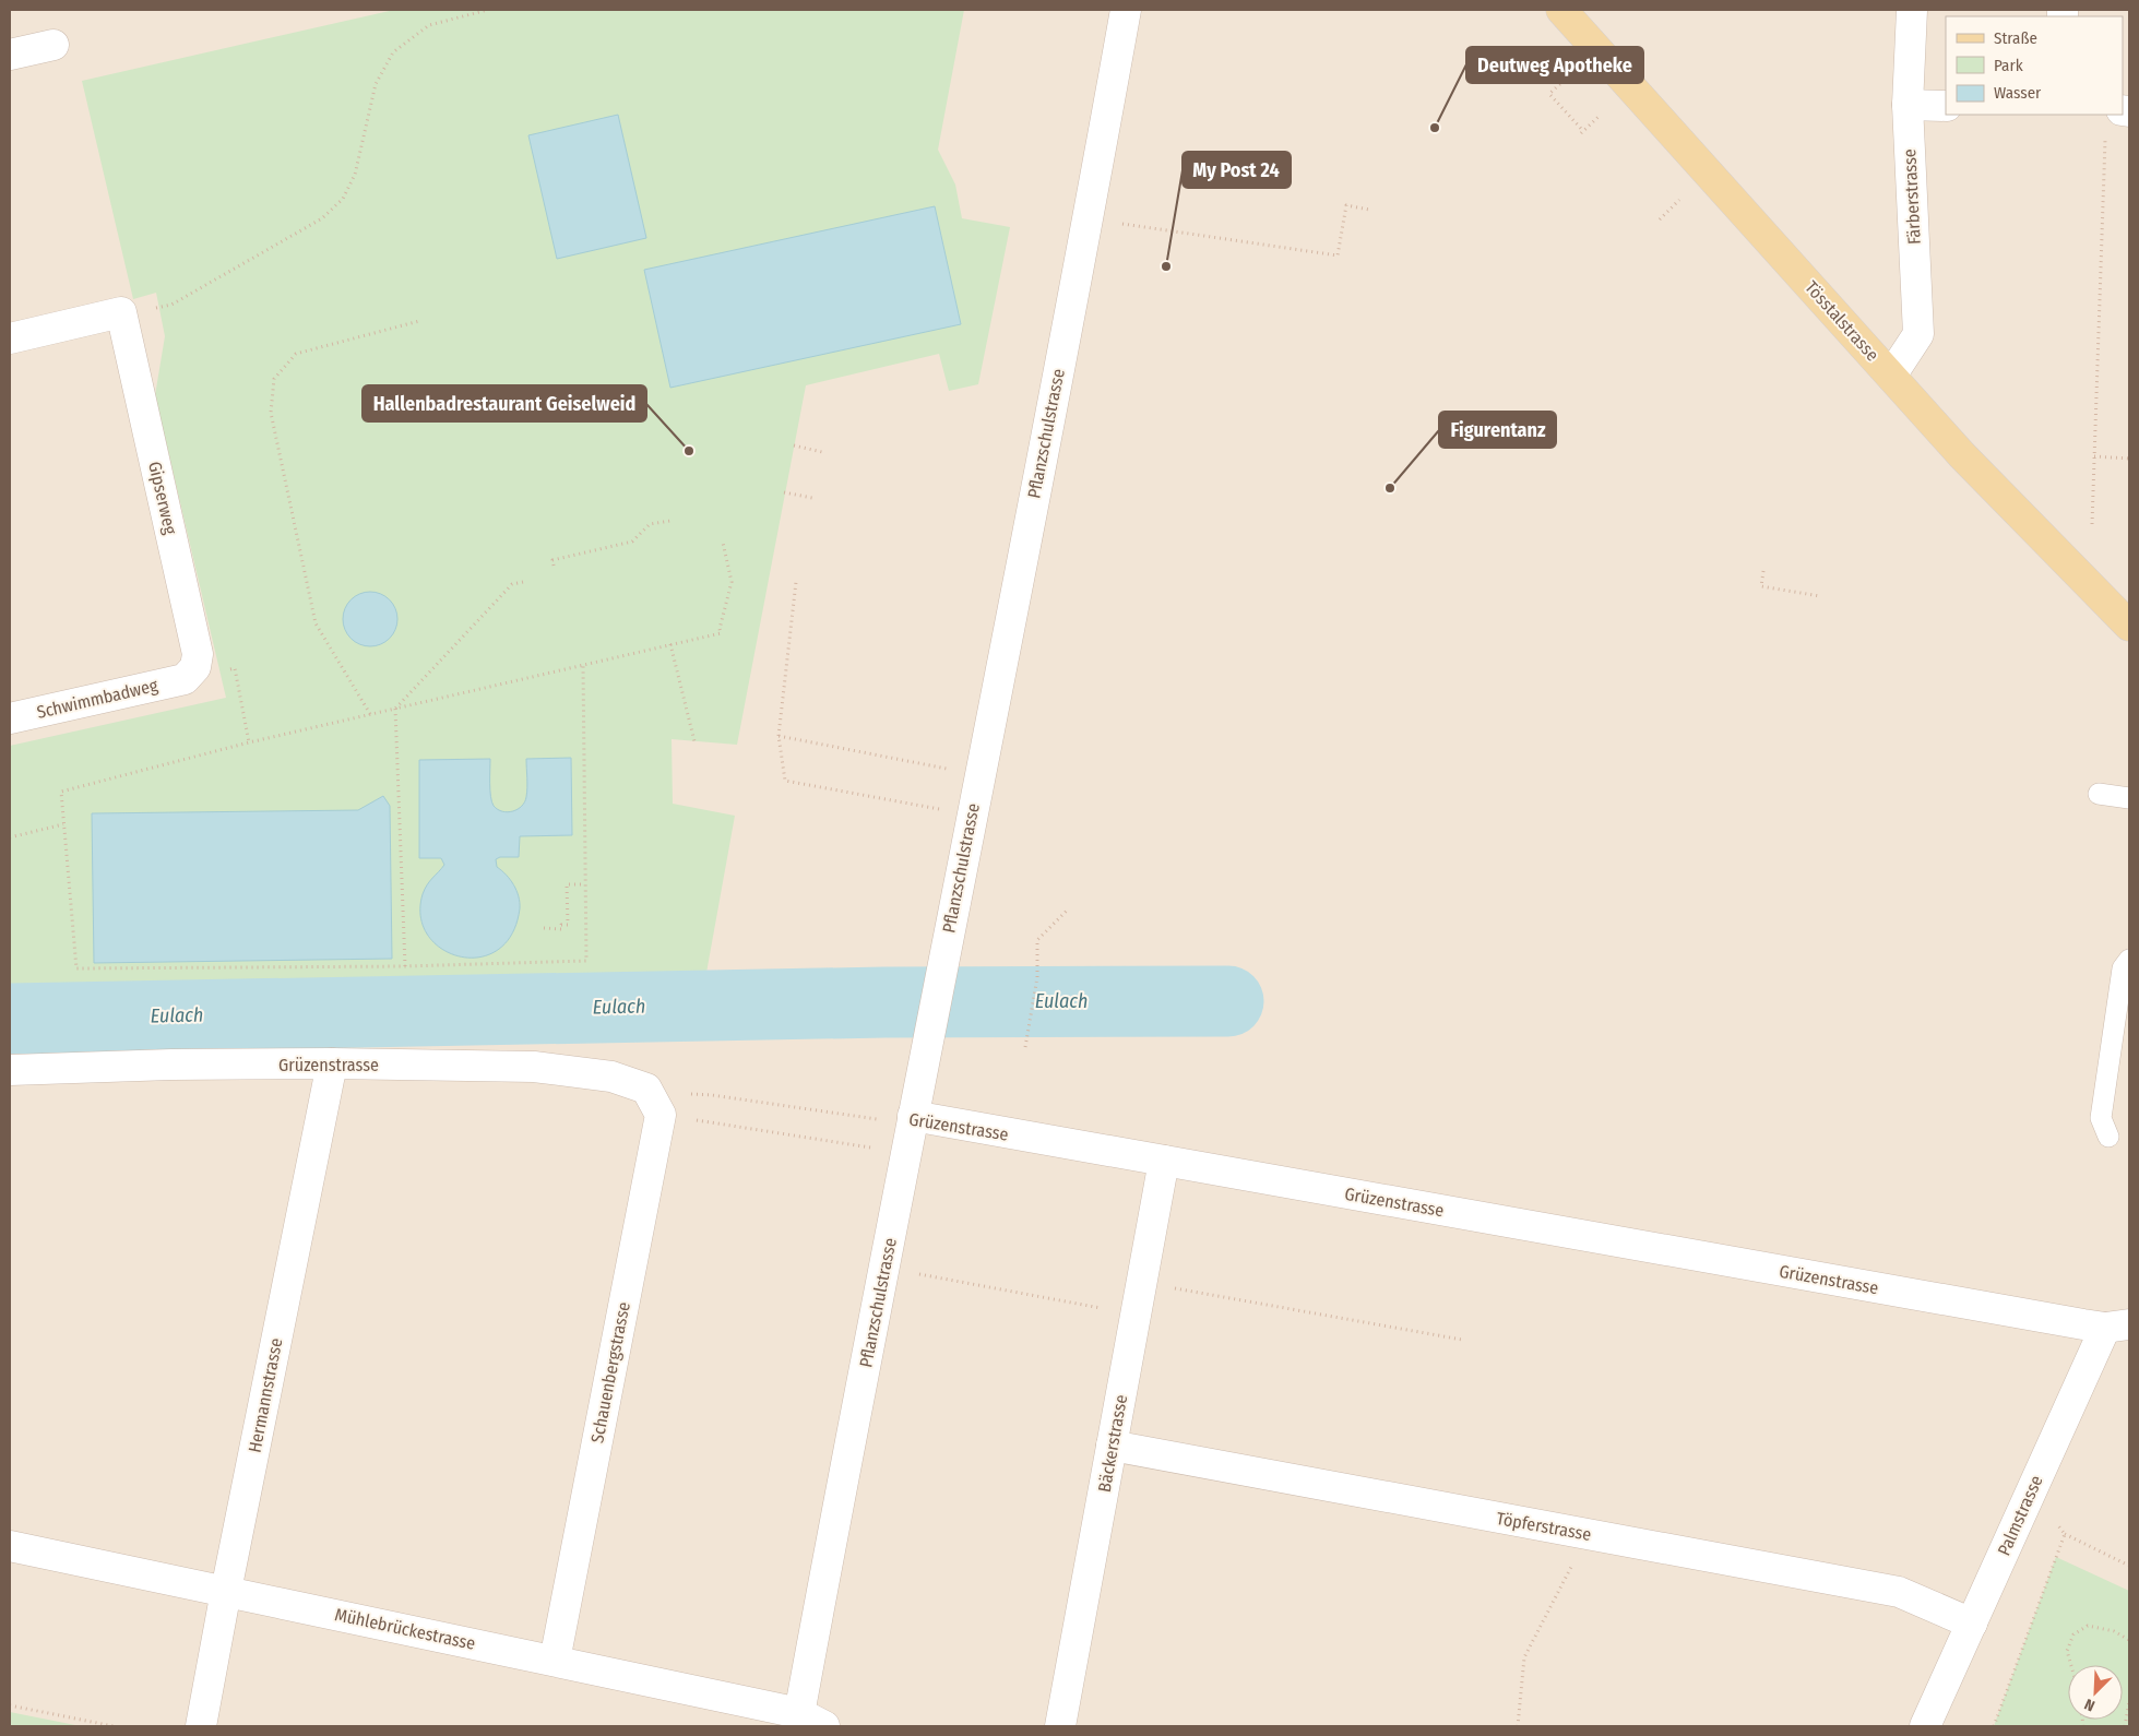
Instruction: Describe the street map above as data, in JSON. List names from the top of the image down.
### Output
{
  "streets": {
    "main road": ["Tösstalstrasse"],
    "street": [
      "Färberstrasse",
      "Pflanzschulstrasse",
      "Gipserweg",
      "Schwimmbadweg",
      "Grüzenstrasse",
      "Schauenbergstrasse",
      "Hermannstrasse",
      "Bäckerstrasse",
      "Palmstrasse",
      "Töpferstrasse",
      "Mühlebrückestrasse"
    ]
  },
  "crossings": [
    ["Färberstrasse", "Tösstalstrasse"],
    ["Pflanzschulstrasse", "Grüzenstrasse"],
    ["Pflanzschulstrasse", "Mühlebrückestrasse"],
    ["Gipserweg", "Schwimmbadweg"],
    ["Grüzenstrasse", "Schauenbergstrasse"],
    ["Grüzenstrasse", "Hermannstrasse"],
    ["Grüzenstrasse", "Bäckerstrasse"],
    ["Grüzenstrasse", "Palmstrasse"],
    ["Schauenbergstrasse", "Mühlebrückestrasse"],
    ["Hermannstrasse", "Mühlebrückestrasse"],
    ["Bäckerstrasse", "Töpferstrasse"],
    ["Palmstrasse", "Töpferstrasse"]
  ],
  "water": ["Eulach"],
  "places": [
    "Deutweg Apotheke",
    "My Post 24",
    "Hallenbadrestaurant Geiselweid",
    "Figurentanz"
  ],
  "legend": ["Straße", "Park", "Wasser"],
  "north": "bottom left"
}
